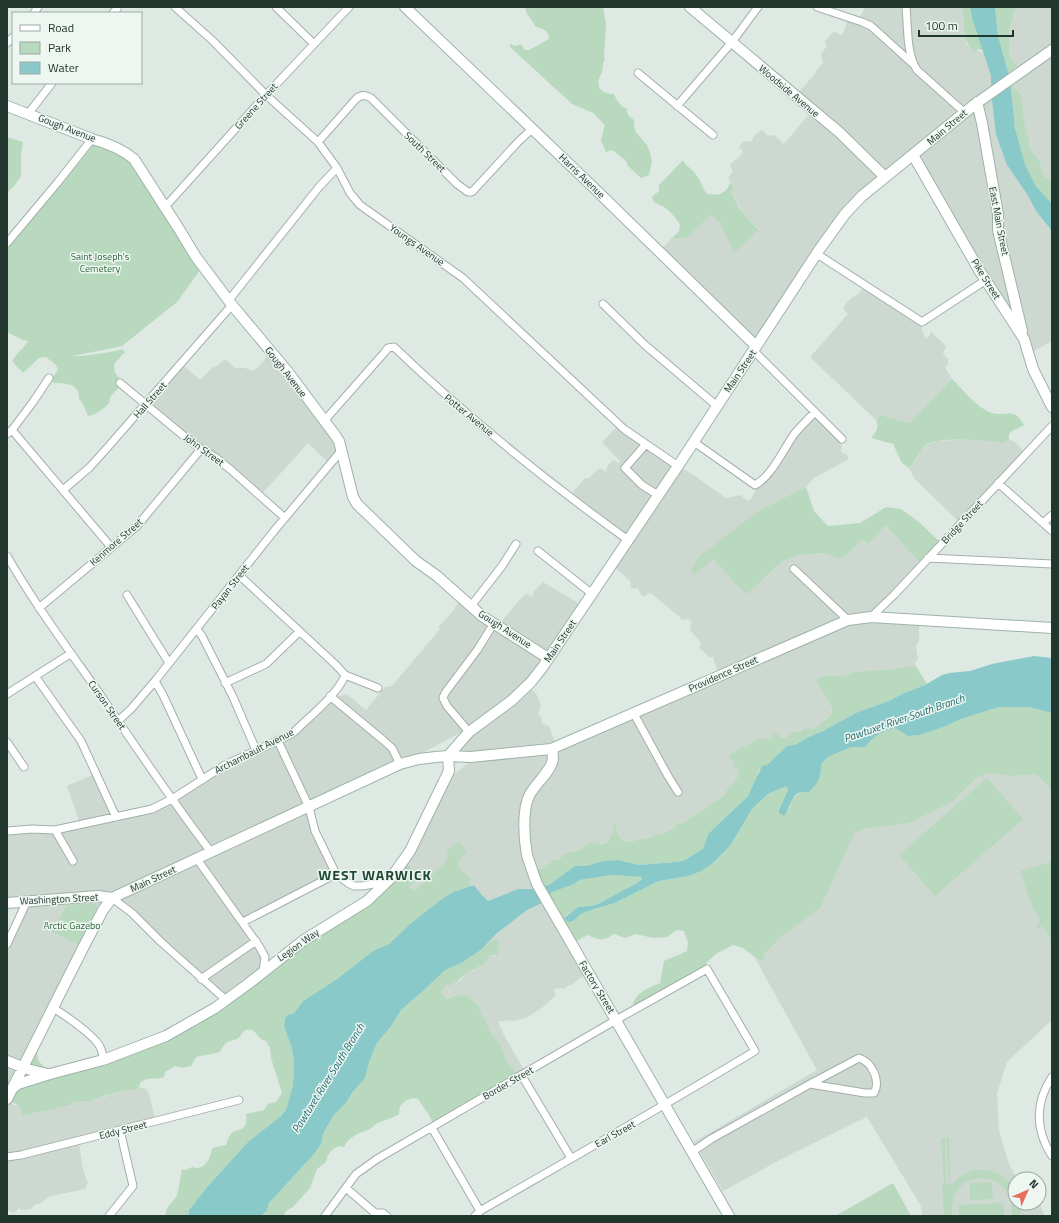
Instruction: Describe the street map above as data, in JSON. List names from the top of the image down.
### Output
{
  "streets": {
    "main road": [
      "Woodside Avenue",
      "Main Street",
      "Gough Avenue",
      "Harris Avenue",
      "East Main Street",
      "Pike Street",
      "Providence Street",
      "Washington Street",
      "Legion Way",
      "Factory Street"
    ],
    "street": [
      "Greene Street",
      "South Street",
      "Youngs Avenue",
      "Hall Street",
      "Potter Avenue",
      "John Street",
      "Bridge Street",
      "Kenmore Street",
      "Payan Street",
      "Curson Street",
      "Archambault Avenue",
      "Border Street",
      "Eddy Street",
      "Earl Street"
    ]
  },
  "crossings": [
    ["Woodside Avenue", "Main Street"],
    ["Greene Street", "Gough Avenue"],
    ["Greene Street", "Youngs Avenue"],
    ["Main Street", "Gough Avenue"],
    ["Main Street", "Harris Avenue"],
    ["Main Street", "East Main Street"],
    ["Main Street", "Youngs Avenue"],
    ["Main Street", "Pike Street"],
    ["Main Street", "Potter Avenue"],
    ["Main Street", "Providence Street"],
    ["Main Street", "Curson Street"],
    ["Main Street", "Washington Street"],
    ["Gough Avenue", "Hall Street"],
    ["Gough Avenue", "Potter Avenue"],
    ["Gough Avenue", "Payan Street"],
    ["South Street", "Harris Avenue"],
    ["South Street", "Youngs Avenue"],
    ["East Main Street", "Pike Street"],
    ["Youngs Avenue", "Hall Street"],
    ["Hall Street", "John Street"],
    ["John Street", "Kenmore Street"],
    ["John Street", "Payan Street"],
    ["Bridge Street", "Providence Street"],
    ["Kenmore Street", "Curson Street"],
    ["Payan Street", "Curson Street"],
    ["Providence Street", "Legion Way"],
    ["Providence Street", "Factory Street"],
    ["Curson Street", "Archambault Avenue"],
    ["Factory Street", "Border Street"],
    ["Factory Street", "Earl Street"],
    ["Border Street", "Earl Street"]
  ],
  "districts": ["WEST WARWICK"],
  "water": ["Pawtuxet River South Branch"],
  "parks": ["Saint Joseph's Cemetery", "Arctic Gazebo"],
  "legend": ["Road", "Park", "Water"],
  "scale_bar": "100 m",
  "north": "top right"
}
